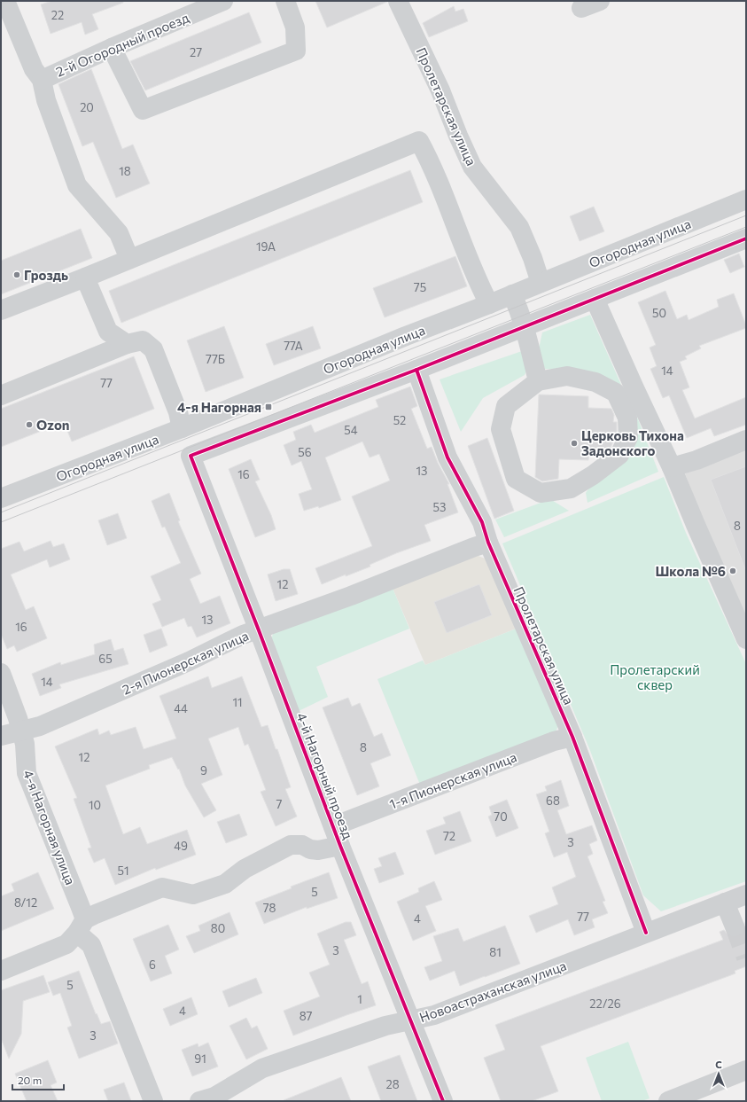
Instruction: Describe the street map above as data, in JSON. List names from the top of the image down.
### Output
{
  "streets": {
    "street": [
      "2-й Огородный проезд",
      "Пролетарская улица",
      "Огородная улица",
      "2-я Пионерская улица",
      "4-й Нагорный проезд",
      "1-я Пионерская улица",
      "4-я Нагорная улица",
      "Новоастраханская улица"
    ]
  },
  "crossings": [
    ["Пролетарская улица", "Огородная улица"],
    ["Пролетарская улица", "2-я Пионерская улица"],
    ["Пролетарская улица", "4-й Нагорный проезд"],
    ["Пролетарская улица", "1-я Пионерская улица"],
    ["Пролетарская улица", "Новоастраханская улица"],
    ["2-я Пионерская улица", "4-й Нагорный проезд"],
    ["2-я Пионерская улица", "4-я Нагорная улица"],
    ["4-й Нагорный проезд", "1-я Пионерская улица"],
    ["4-й Нагорный проезд", "Новоастраханская улица"]
  ],
  "parks": ["Пролетарский сквер"],
  "places": {
    "other": [
      "Гроздь",
      "Ozon",
      "Церковь Тихона Задонского",
      "Школа №6"
    ],
    "transit": ["4-я Нагорная"]
  },
  "house_numbers": [
    "22",
    "27",
    "20",
    "18",
    "19А",
    "75",
    "50",
    "77А",
    "77Б",
    "14",
    "77",
    "52",
    "54",
    "56",
    "13",
    "16",
    "53",
    "8",
    "12",
    "13",
    "16",
    "65",
    "14",
    "11",
    "44",
    "8",
    "12",
    "9",
    "68",
    "7",
    "10",
    "70",
    "72",
    "3",
    "49",
    "51",
    "5",
    "8/12",
    "78",
    "77",
    "4",
    "80",
    "3",
    "81",
    "6",
    "5",
    "1",
    "22/26",
    "4",
    "87",
    "3",
    "91",
    "28"
  ],
  "scale_bar": "20 m",
  "north": "top"
}
